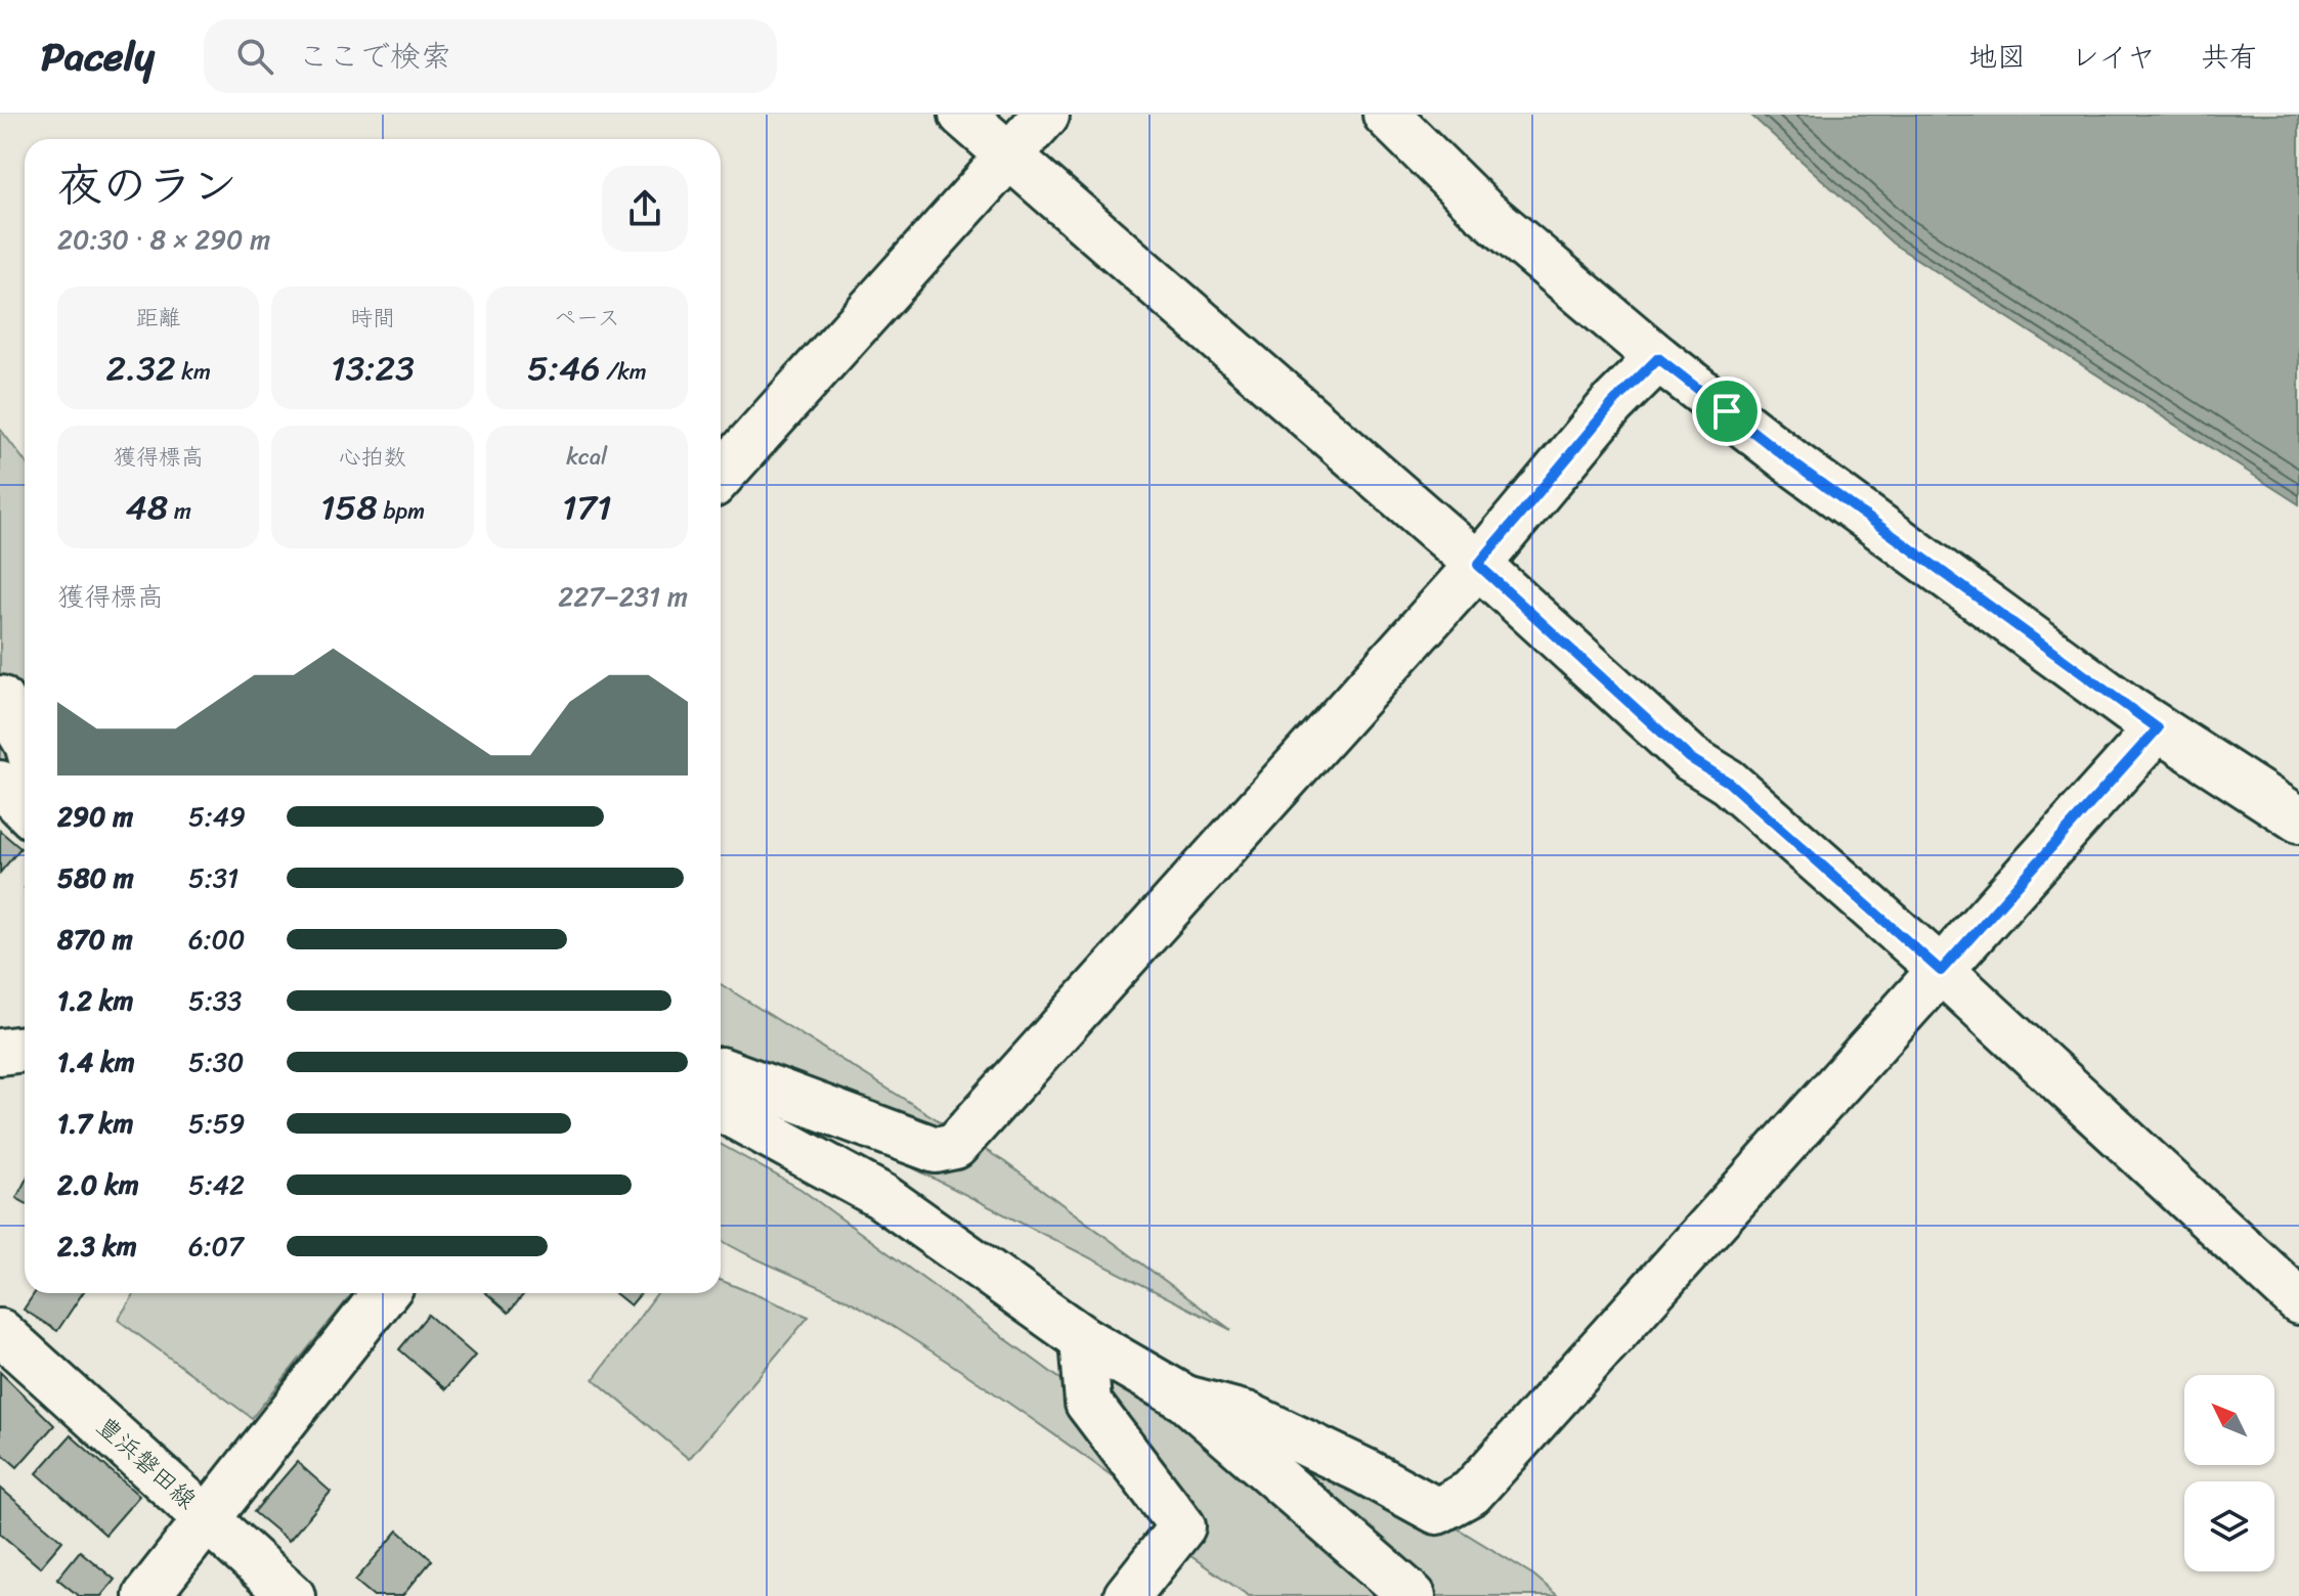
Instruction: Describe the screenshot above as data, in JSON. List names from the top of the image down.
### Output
{
  "streets": {
    "street": ["豊浜磐田線"]
  },
  "north": "top left",
  "page": {
    "header": "Pacely",
    "search": "ここで検索",
    "nav": ["地図", "レイヤ", "共有"],
    "heading": ["夜のラン", "20:30 · 8 × 290 m"],
    "stats": [
      ["距離", "2.32 km"],
      ["時間", "13:23"],
      ["ペース", "5:46 /km"],
      ["獲得標高", "48 m"],
      ["心拍数", "158 bpm"],
      ["kcal", "171"]
    ],
    "chart": ["獲得標高", "227–231 m"],
    "list": [
      {
        "name": "290 m",
        "note": "5:49"
      },
      {
        "name": "580 m",
        "note": "5:31"
      },
      {
        "name": "870 m",
        "note": "6:00"
      },
      {
        "name": "1.2 km",
        "note": "5:33"
      },
      {
        "name": "1.4 km",
        "note": "5:30"
      },
      {
        "name": "1.7 km",
        "note": "5:59"
      },
      {
        "name": "2.0 km",
        "note": "5:42"
      },
      {
        "name": "2.3 km",
        "note": "6:07"
      }
    ]
  }
}
